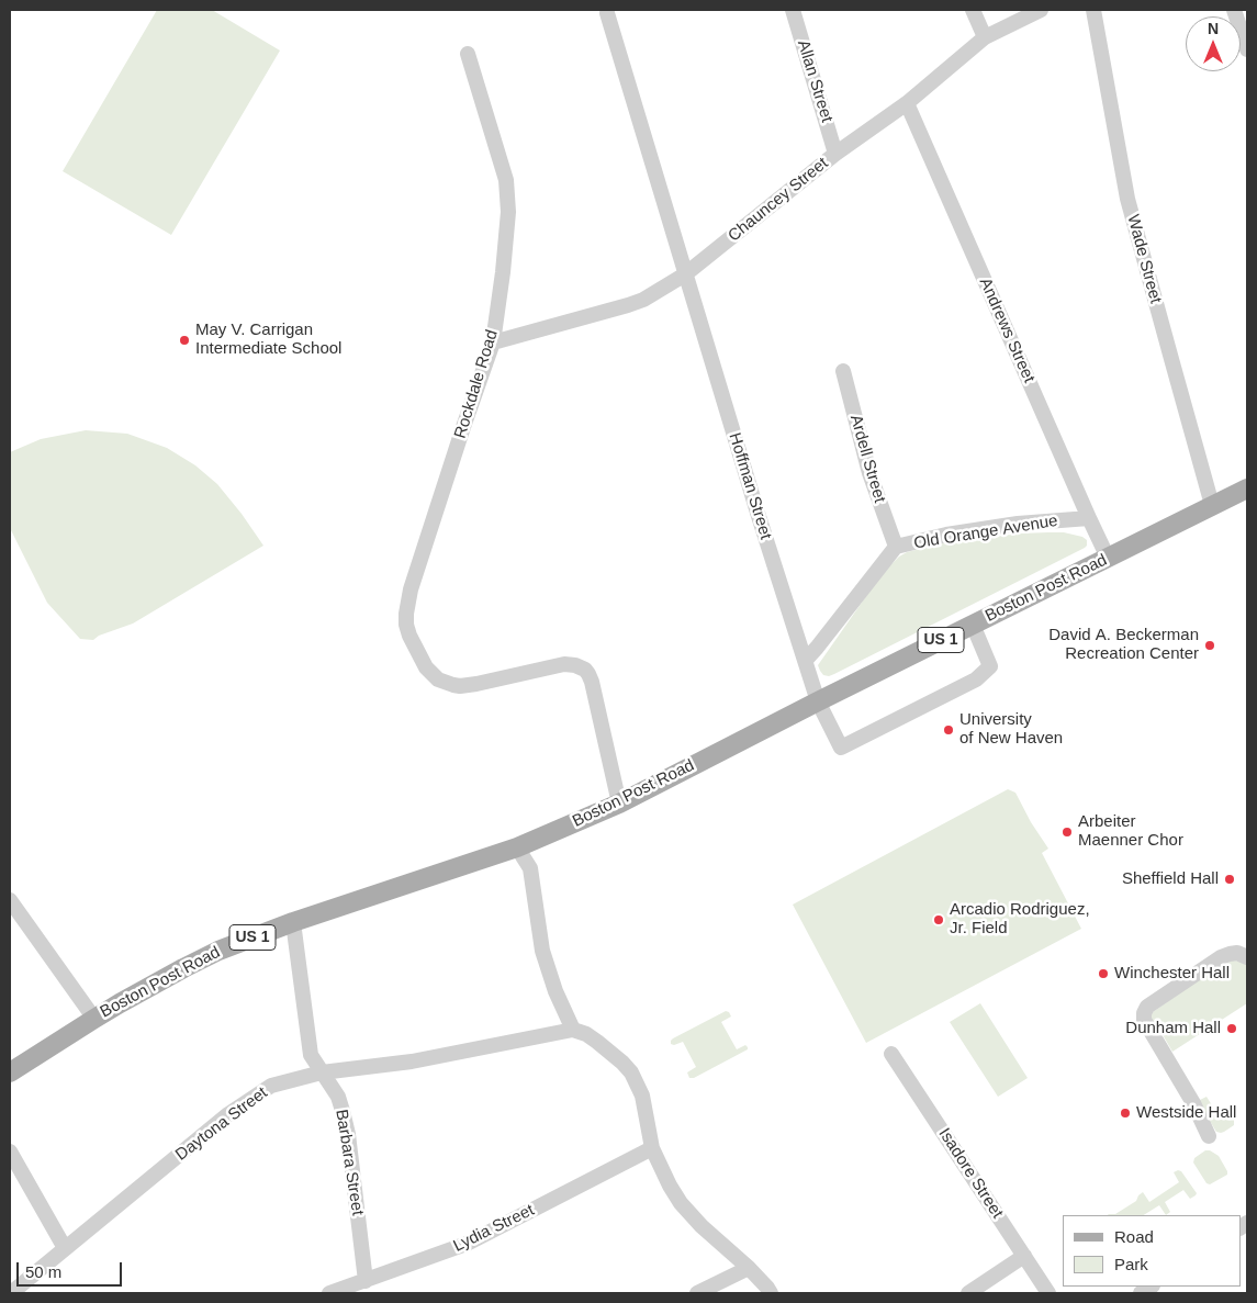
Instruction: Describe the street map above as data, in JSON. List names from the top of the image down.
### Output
{
  "streets": {
    "main road": ["Boston Post Road", "US 1"],
    "street": [
      "Allan Street",
      "Chauncey Street",
      "Wade Street",
      "Andrews Street",
      "Rockdale Road",
      "Ardell Street",
      "Hoffman Street",
      "Old Orange Avenue",
      "Daytona Street",
      "Barbara Street",
      "Isadore Street",
      "Lydia Street"
    ]
  },
  "crossings": [
    ["Allan Street", "Chauncey Street"],
    ["Chauncey Street", "Andrews Street"],
    ["Chauncey Street", "Rockdale Road"],
    ["Chauncey Street", "Hoffman Street"],
    ["Wade Street", "Boston Post Road"],
    ["Andrews Street", "Old Orange Avenue"],
    ["Andrews Street", "Boston Post Road"],
    ["Rockdale Road", "Boston Post Road"],
    ["Ardell Street", "Old Orange Avenue"],
    ["Hoffman Street", "Old Orange Avenue"],
    ["Hoffman Street", "Boston Post Road"],
    ["Boston Post Road", "Barbara Street"],
    ["Daytona Street", "Barbara Street"],
    ["Barbara Street", "Lydia Street"]
  ],
  "places": [
    "May V. Carrigan Intermediate School",
    "David A. Beckerman Recreation Center",
    "University of New Haven",
    "Arbeiter Maenner Chor",
    "Sheffield Hall",
    "Arcadio Rodriguez, Jr. Field",
    "Winchester Hall",
    "Dunham Hall",
    "Westside Hall"
  ],
  "legend": ["Road", "Park"],
  "scale_bar": "50 m",
  "north": "top"
}
